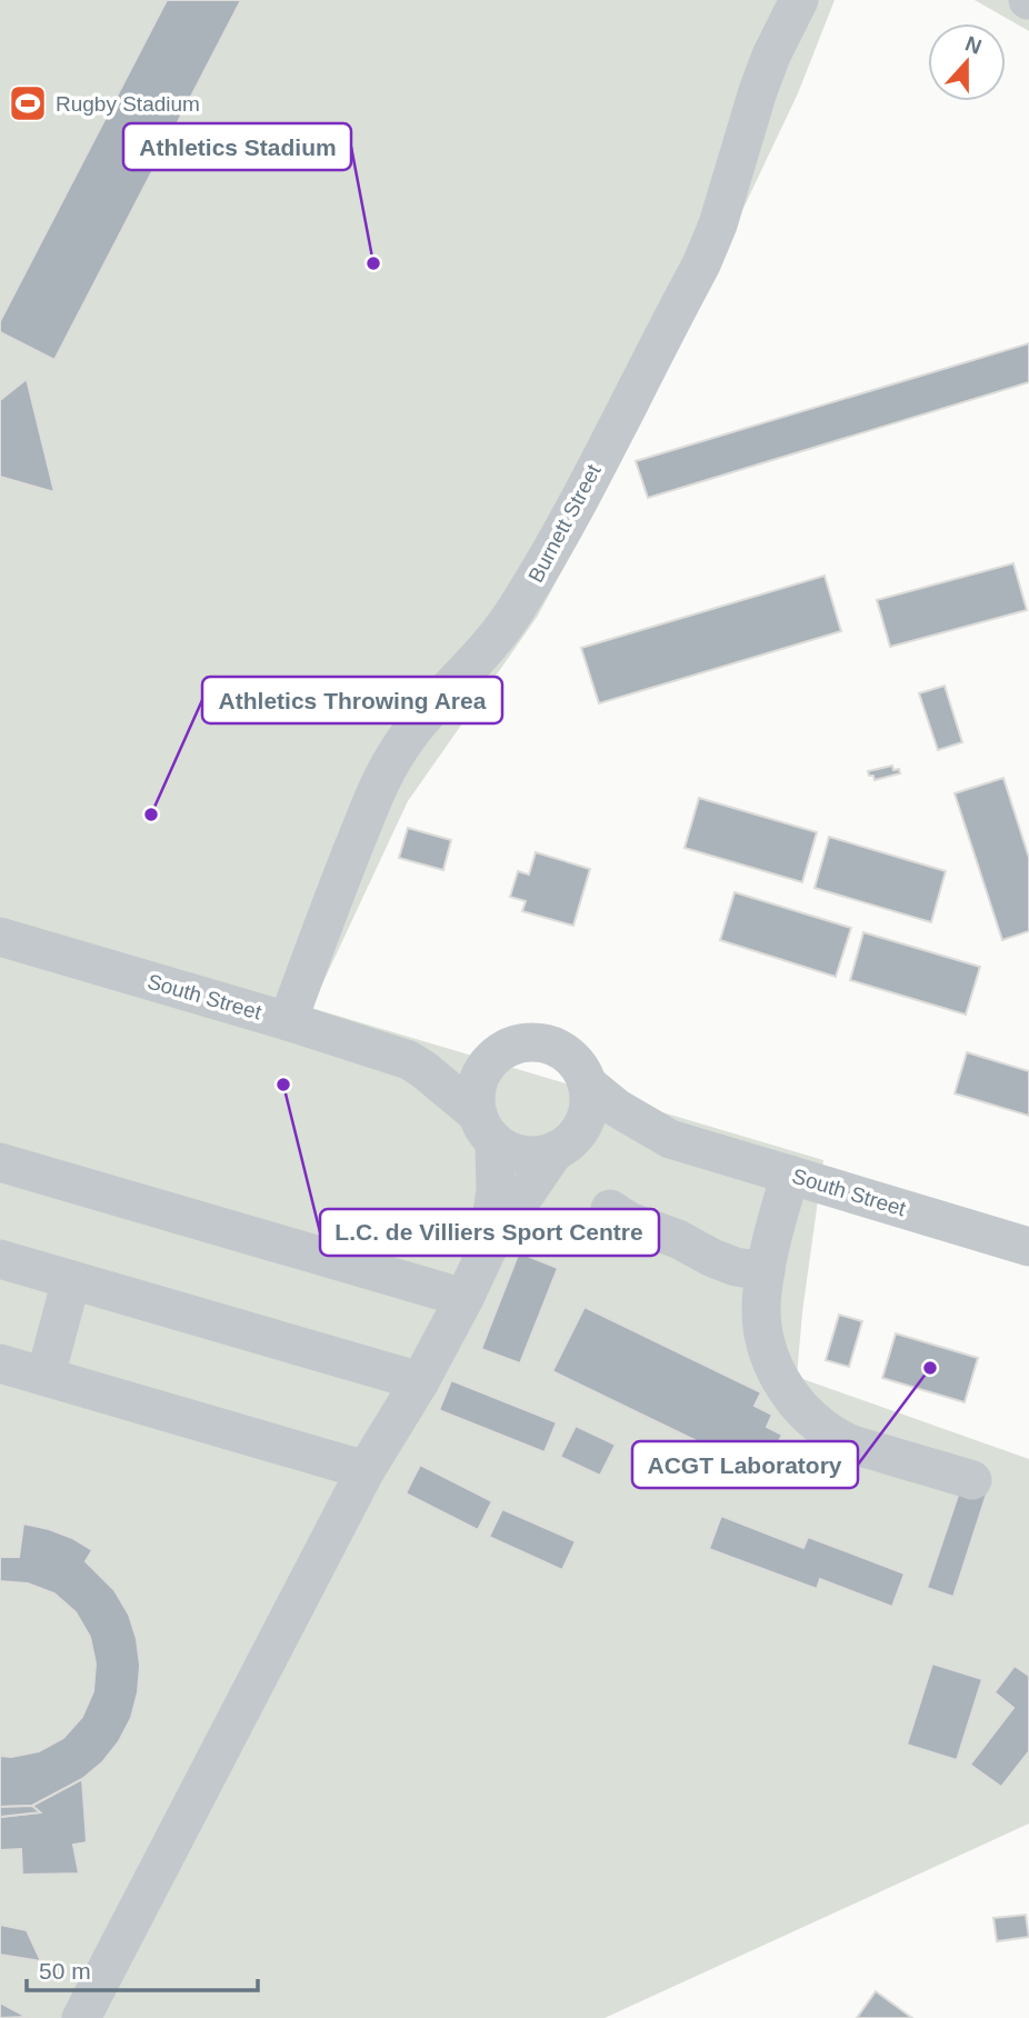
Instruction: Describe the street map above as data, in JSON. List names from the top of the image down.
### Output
{
  "streets": {
    "street": ["Burnett Street", "South Street"]
  },
  "crossings": [
    ["Burnett Street", "South Street"]
  ],
  "places": {
    "sports": ["Rugby Stadium"],
    "other": [
      "Athletics Stadium",
      "Athletics Throwing Area",
      "L.C. de Villiers Sport Centre",
      "ACGT Laboratory"
    ]
  },
  "scale_bar": "50 m",
  "north": "top"
}
